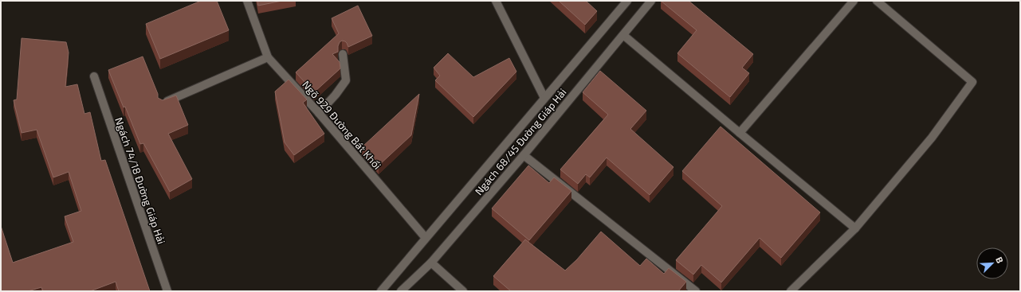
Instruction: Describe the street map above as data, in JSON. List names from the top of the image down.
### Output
{
  "streets": {
    "street": ["Ngõ 929 Đường Bát Khối", "Ngách 68/45 Đường Giáp Hải", "Ngách 74/18 Đường Giáp Hải"]
  },
  "crossings": [
    ["Ngõ 929 Đường Bát Khối", "Ngách 68/45 Đường Giáp Hải"]
  ],
  "north": "top right"
}
